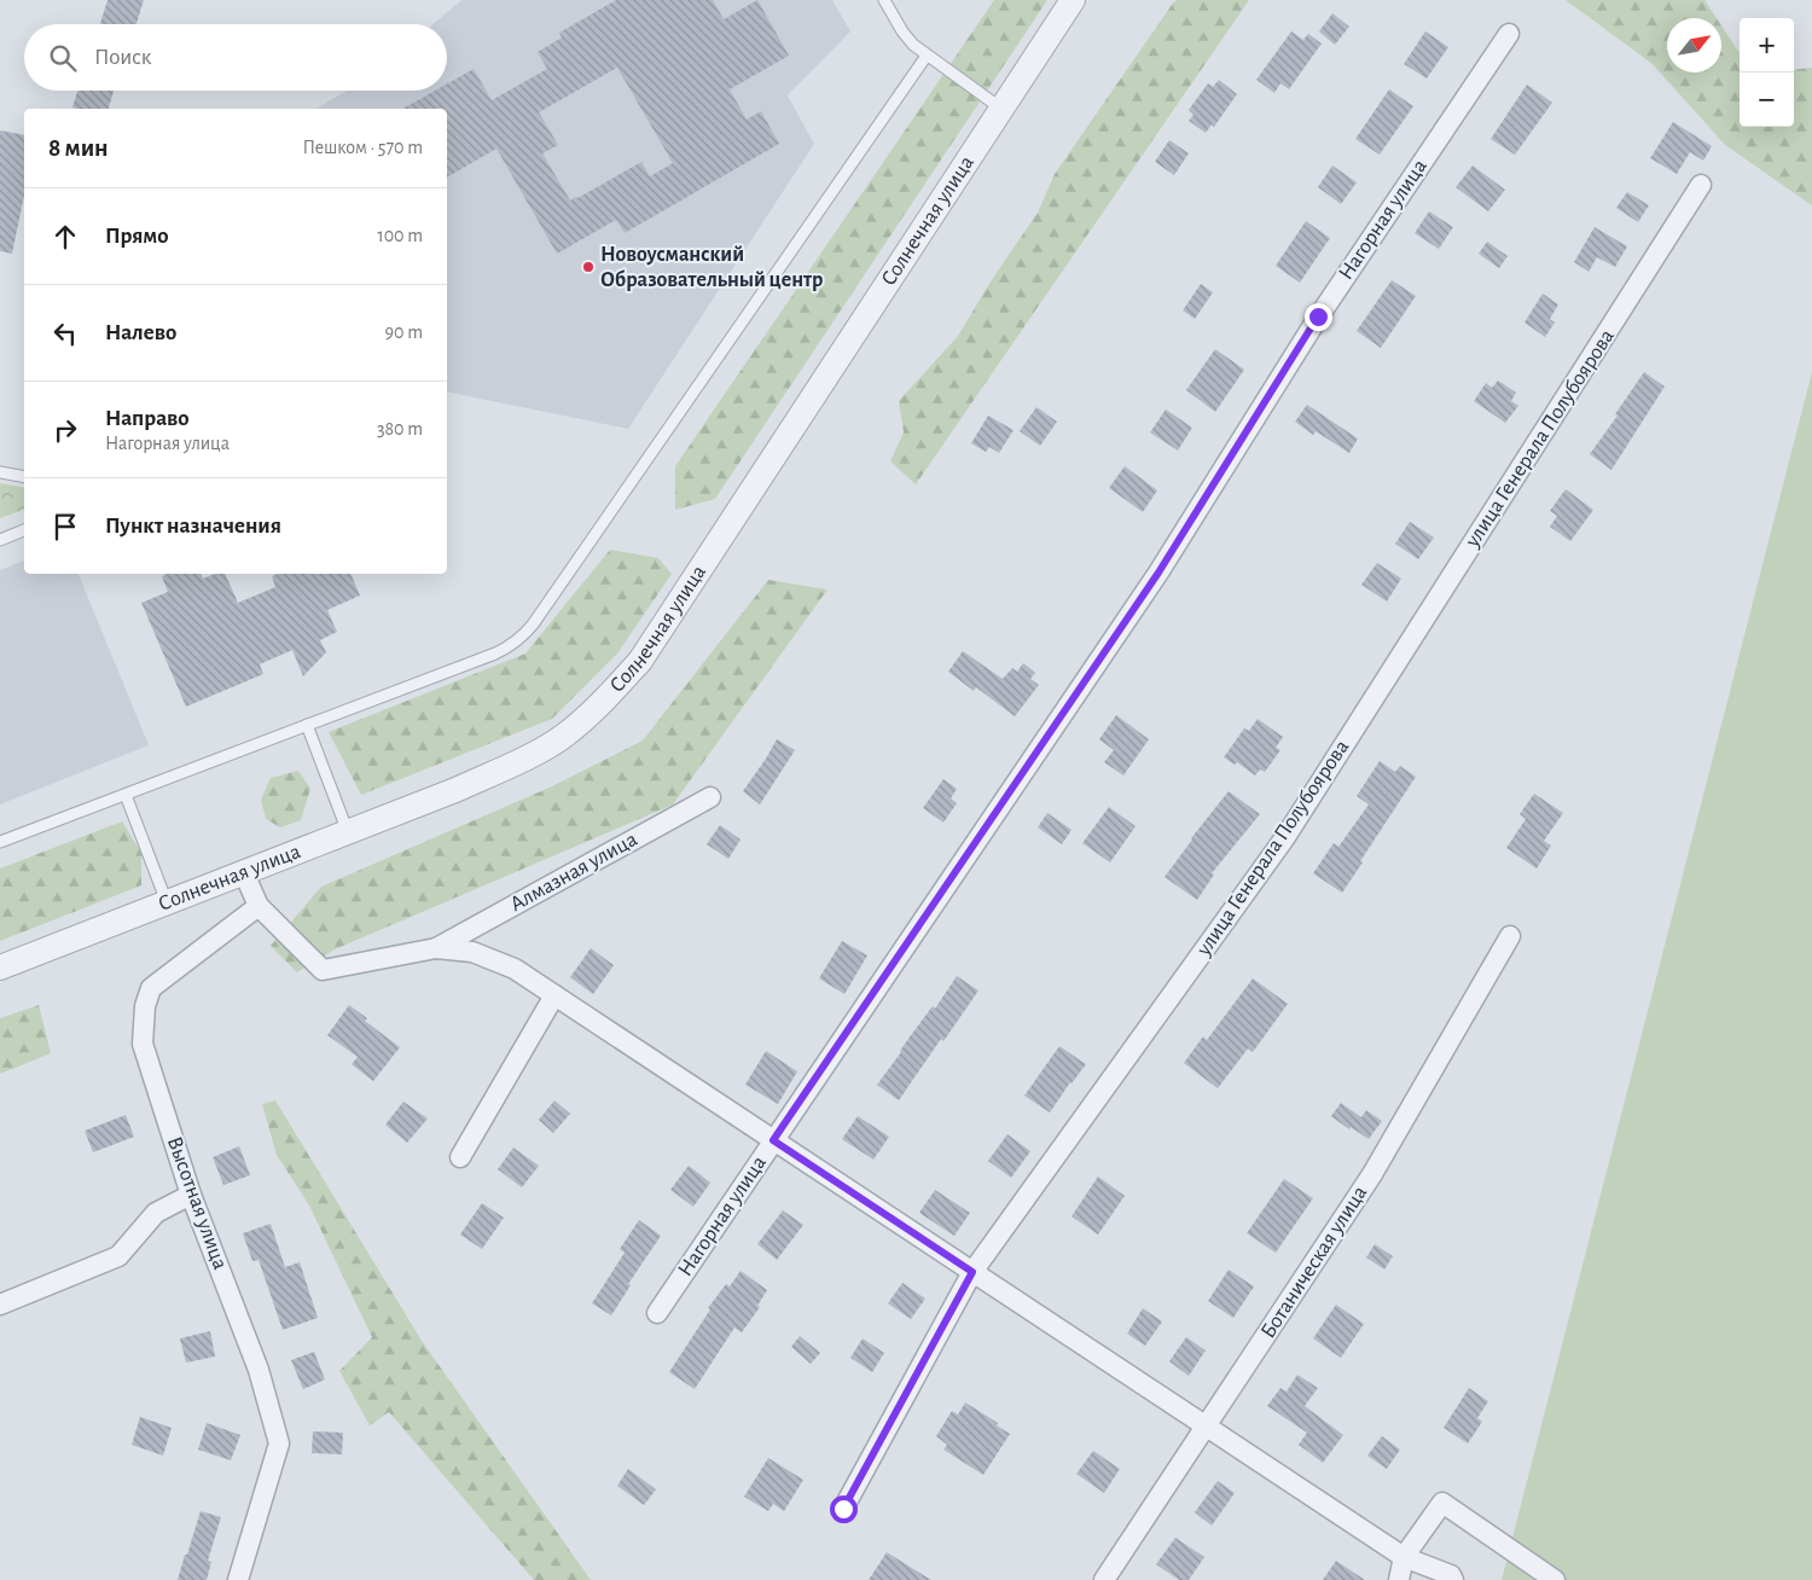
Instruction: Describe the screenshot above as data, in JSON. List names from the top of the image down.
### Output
{
  "streets": {
    "street": [
      "Нагорная улица",
      "Солнечная улица",
      "улица Генерала Полубоярова",
      "Алмазная улица",
      "Высотная улица",
      "Ботаническая улица"
    ]
  },
  "places": ["Новоусманский Образовательный центр"],
  "north": "top right",
  "page": {
    "map_buttons": ["+", "−"],
    "search": "Поиск",
    "heading": ["8 мин", "Пешком · 570 m"],
    "list": [
      ["Прямо", "100 m"],
      ["Налево", "90 m"],
      ["Направо", "Нагорная улица", "380 m"],
      "Пункт назначения"
    ]
  }
}
